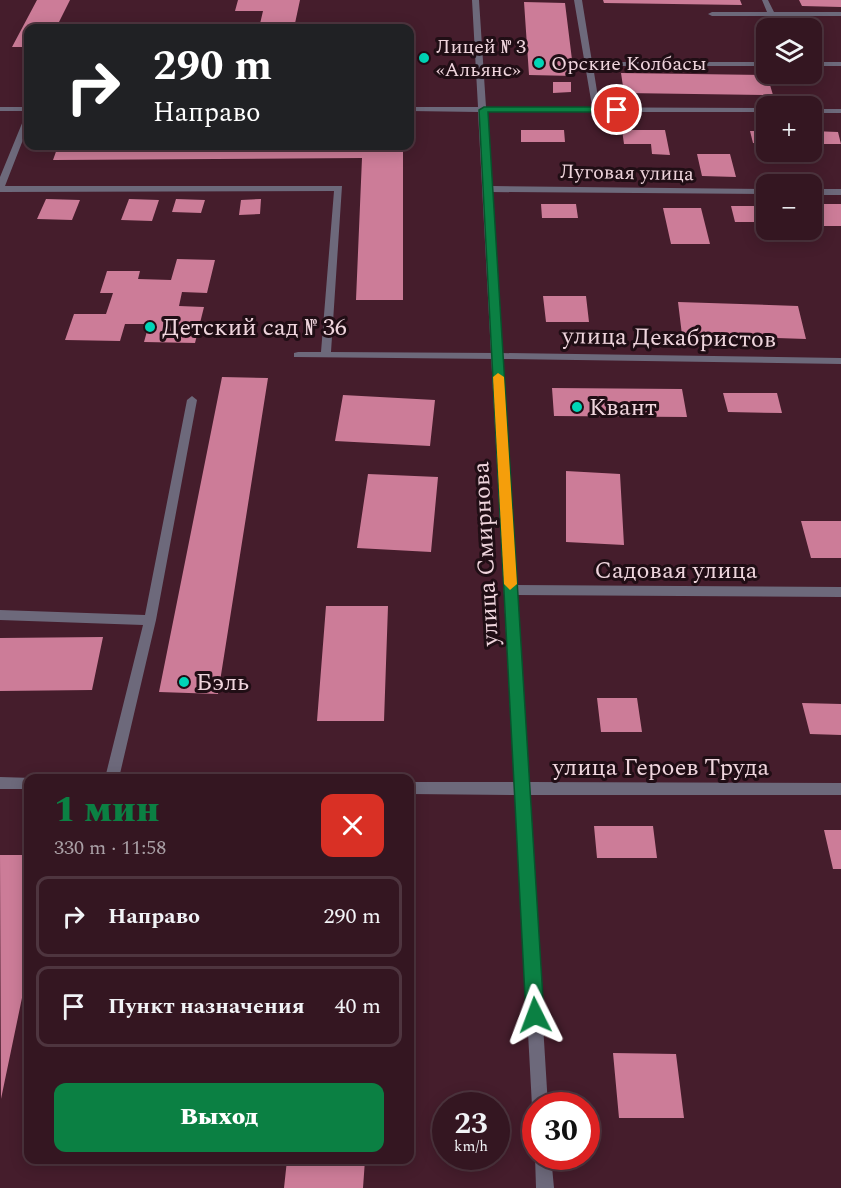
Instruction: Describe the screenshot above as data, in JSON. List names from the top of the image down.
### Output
{
  "streets": {
    "street": [
      "Луговая улица",
      "улица Декабристов",
      "улица Смирнова",
      "Садовая улица",
      "улица Героев Труда"
    ]
  },
  "crossings": [
    ["Луговая улица", "улица Смирнова"],
    ["улица Декабристов", "улица Смирнова"],
    ["улица Смирнова", "Садовая улица"],
    ["улица Смирнова", "улица Героев Труда"]
  ],
  "places": [
    "Лицей № 3 «Альянс»",
    "Орские Колбасы",
    "Детский сад № 36",
    "Квант",
    "Бэль"
  ],
  "page": {
    "map_buttons": ["+", "−"],
    "turn": ["290 m", "Направо"],
    "heading": ["1 мин", "330 m · 11:58"],
    "list": [
      {
        "name": "Направо",
        "value": "290 m"
      },
      {
        "name": "Пункт назначения",
        "value": "40 m"
      }
    ],
    "buttons": "Выход",
    "speed": "23 km/h",
    "limit": "30"
  }
}
